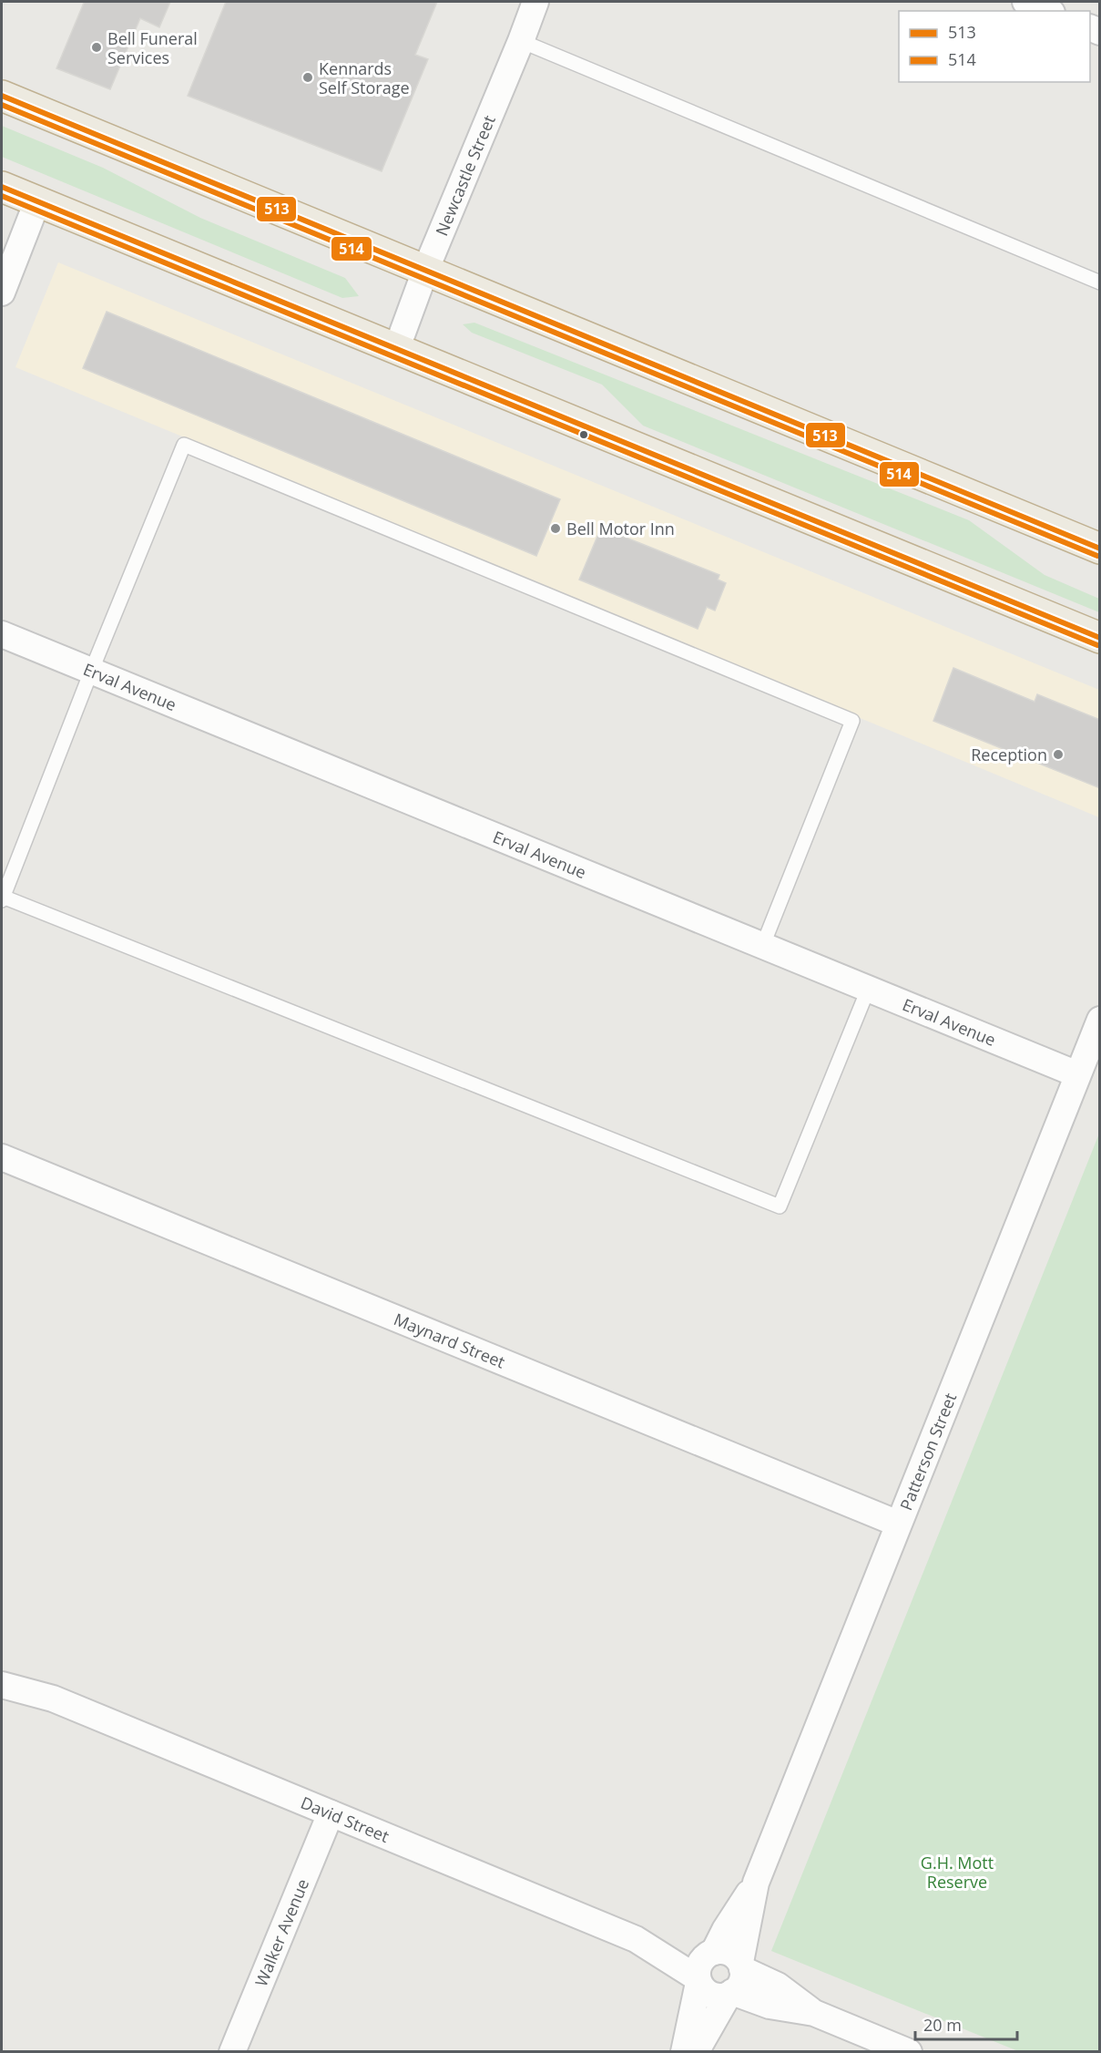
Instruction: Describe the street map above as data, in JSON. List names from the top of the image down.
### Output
{
  "streets": {
    "street": [
      "Newcastle Street",
      "Erval Avenue",
      "Maynard Street",
      "Patterson Street",
      "David Street",
      "Walker Avenue"
    ]
  },
  "crossings": [
    ["Erval Avenue", "Patterson Street"],
    ["Maynard Street", "Patterson Street"],
    ["Patterson Street", "David Street"],
    ["David Street", "Walker Avenue"]
  ],
  "parks": ["G.H. Mott Reserve"],
  "places": [
    "Bell Funeral Services",
    "Kennards Self Storage",
    "Bell Motor Inn",
    "Reception"
  ],
  "lines": ["transit line 513", "transit line 514"],
  "legend": ["513", "514"],
  "scale_bar": "20 m"
}
